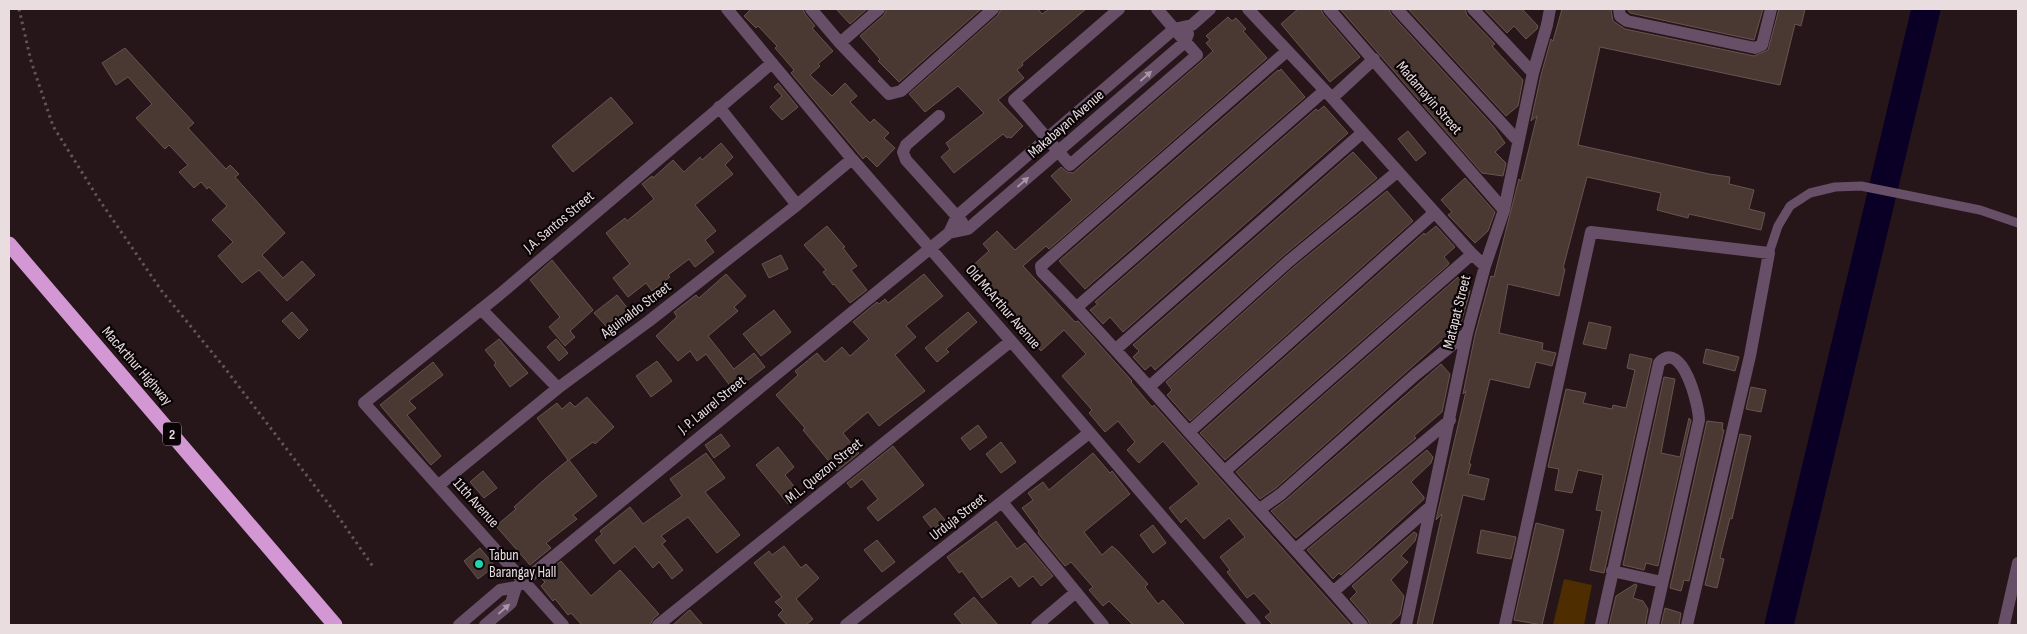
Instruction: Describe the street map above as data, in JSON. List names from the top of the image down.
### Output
{
  "streets": {
    "highway": ["MacArthur Highway", "2"],
    "street": [
      "Madamayin Street",
      "Makabayan Avenue",
      "J.A. Santos Street",
      "Old McArthur Avenue",
      "Aguinaldo Street",
      "Matapat Street",
      "J. P. Laurel Street",
      "M.L. Quezon Street",
      "11th Avenue",
      "Urduja Street"
    ]
  },
  "crossings": [
    ["Madamayin Street", "Matapat Street"],
    ["Makabayan Avenue", "Old McArthur Avenue"],
    ["Makabayan Avenue", "J. P. Laurel Street"],
    ["J.A. Santos Street", "Old McArthur Avenue"],
    ["J.A. Santos Street", "11th Avenue"],
    ["Old McArthur Avenue", "Aguinaldo Street"],
    ["Old McArthur Avenue", "J. P. Laurel Street"],
    ["Old McArthur Avenue", "M.L. Quezon Street"],
    ["Old McArthur Avenue", "Urduja Street"],
    ["Aguinaldo Street", "11th Avenue"],
    ["J. P. Laurel Street", "11th Avenue"]
  ],
  "places": ["Tabun Barangay Hall"]
}
